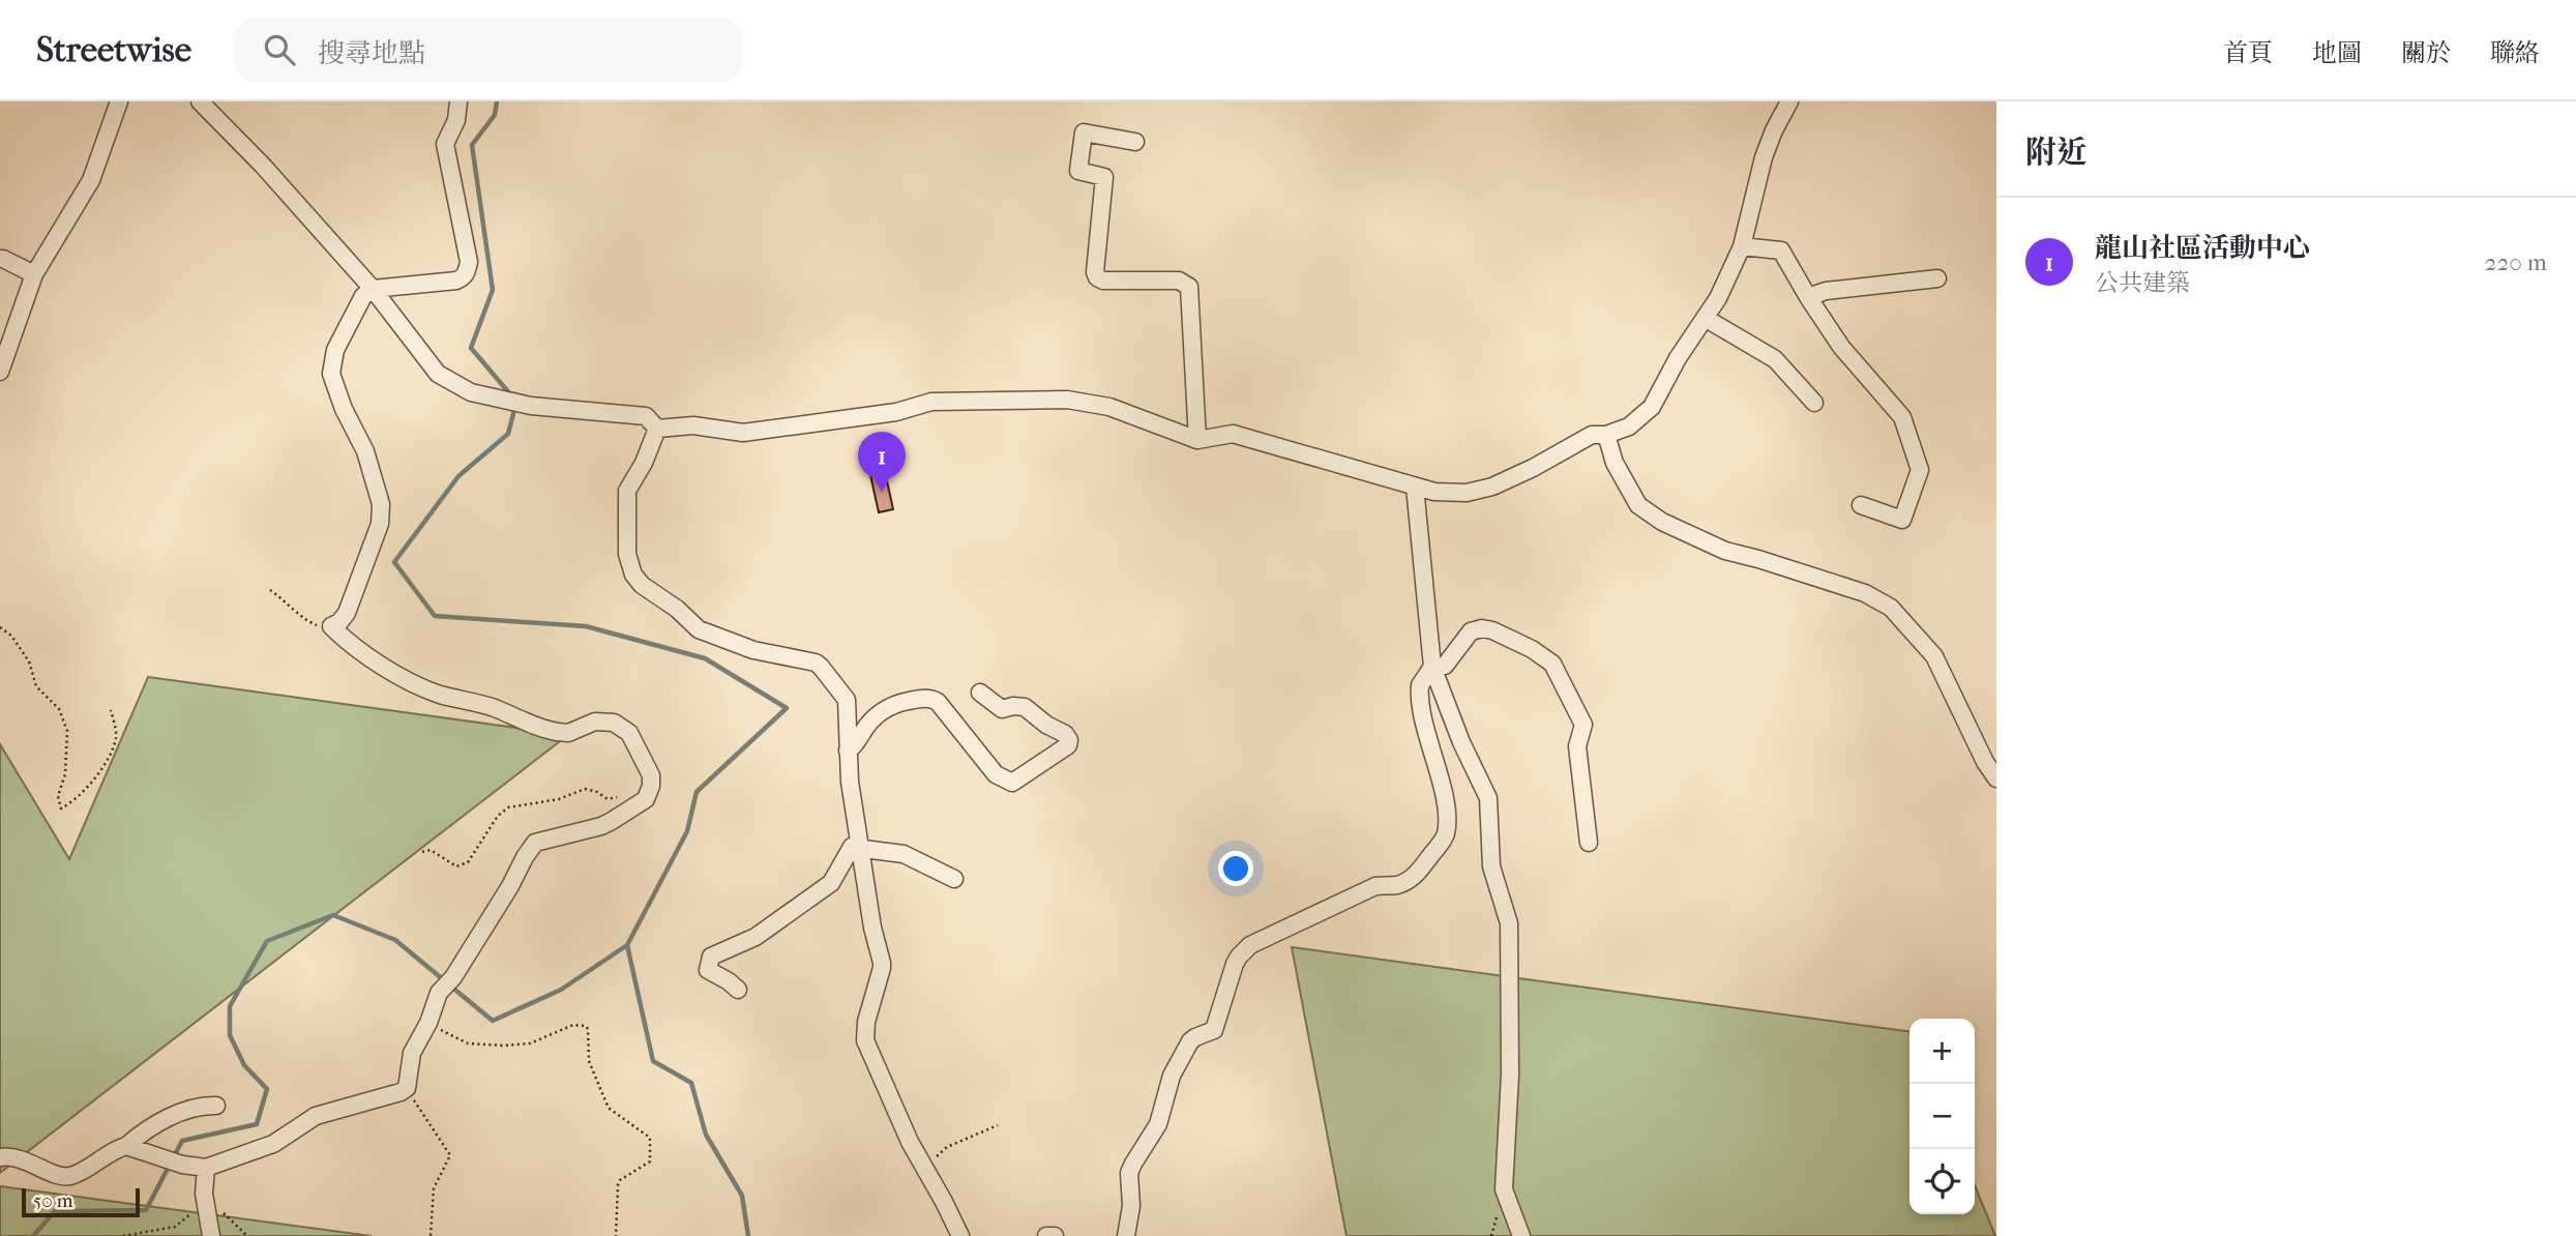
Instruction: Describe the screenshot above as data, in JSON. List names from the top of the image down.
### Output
{
  "scale_bar": "50 m",
  "page": {
    "header": "Streetwise",
    "search": "搜尋地點",
    "nav": [
      "首頁",
      "地圖",
      "關於",
      "聯絡"
    ],
    "heading": "附近",
    "list": [
      {
        "mark": "1",
        "name": "龍山社區活動中心",
        "note": "公共建築",
        "value": "220 m"
      }
    ],
    "pins": "1",
    "map_buttons": ["+", "−"],
    "scale": "50 m"
  }
}
